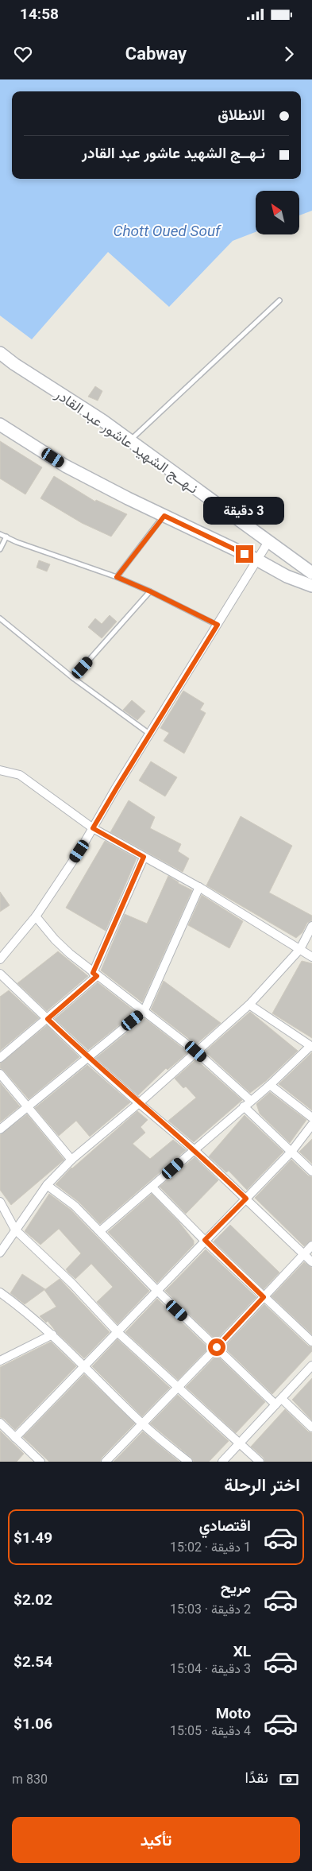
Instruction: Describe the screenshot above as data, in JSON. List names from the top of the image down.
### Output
{
  "streets": {
    "main road": ["نـهــج الشهيد عاشور عبد القادر"]
  },
  "water": ["Chott Oued Souf"],
  "north": "top left",
  "page": {
    "status": "14:58",
    "header": "Cabway",
    "banner": ["الانطلاق", "نـهــج الشهيد عاشور عبد القادر"],
    "bubble": "3 دقيقة",
    "heading": "اختر الرحلة",
    "list": [
      {
        "name": "اقتصادي",
        "note": "1 دقيقة · 15:02",
        "value": "$1.49"
      },
      {
        "name": "مريح",
        "note": "2 دقيقة · 15:03",
        "value": "$2.02"
      },
      {
        "name": "XL",
        "note": "3 دقيقة · 15:04",
        "value": "$2.54"
      },
      {
        "name": "Moto",
        "note": "4 دقيقة · 15:05",
        "value": "$1.06"
      }
    ],
    "pay": ["نقدًا", "830 m"],
    "buttons": "تأكيد"
  }
}
